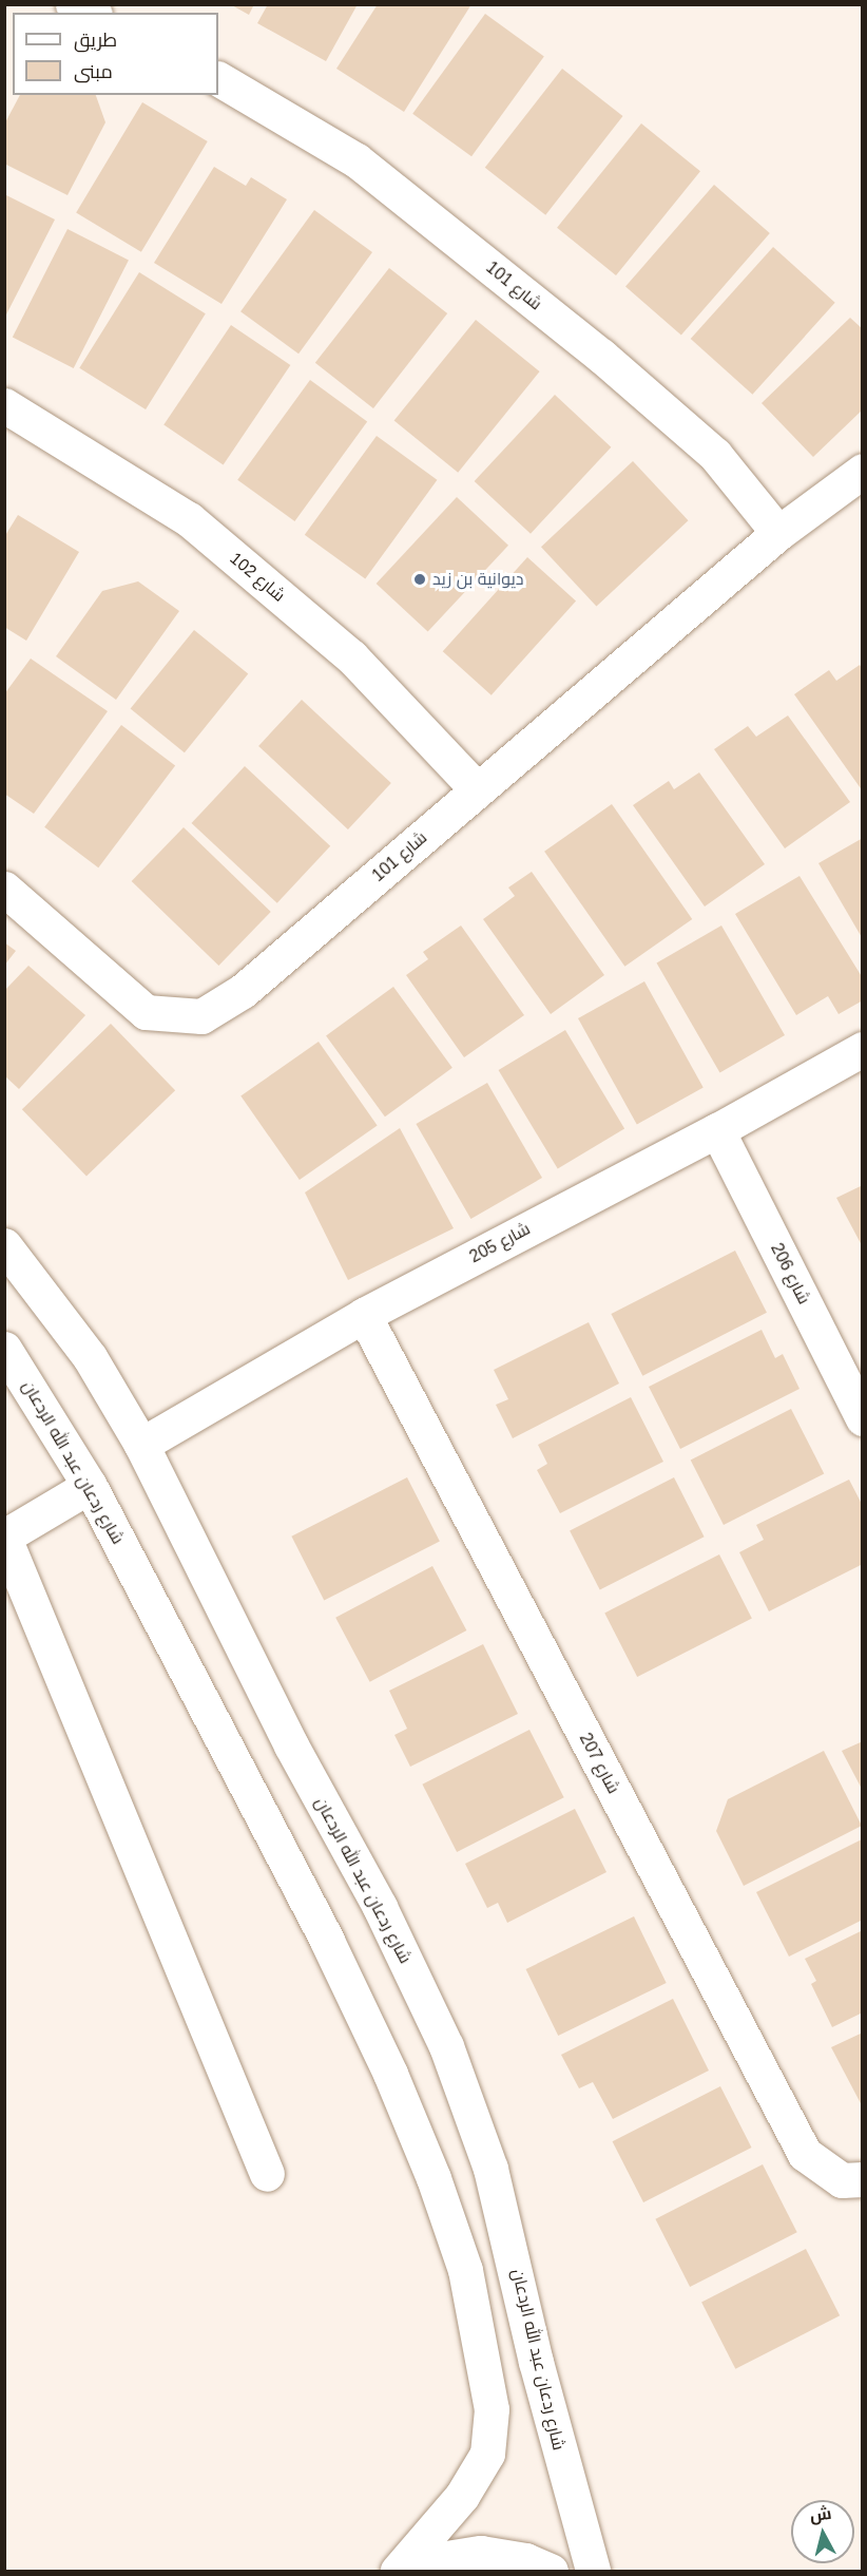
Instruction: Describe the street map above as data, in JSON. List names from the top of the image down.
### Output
{
  "streets": {
    "street": [
      "شارع 101",
      "شارع 102",
      "شارع 205",
      "شارع 206",
      "شارع ردعان عبد الله الردعان",
      "شارع 207"
    ]
  },
  "crossings": [
    ["شارع 101", "شارع 102"],
    ["شارع 205", "شارع 206"],
    ["شارع 205", "شارع ردعان عبد الله الردعان"],
    ["شارع 205", "شارع 207"]
  ],
  "places": ["ديوانية بن زيد"],
  "legend": ["طريق", "مبنى"],
  "north": "top"
}
